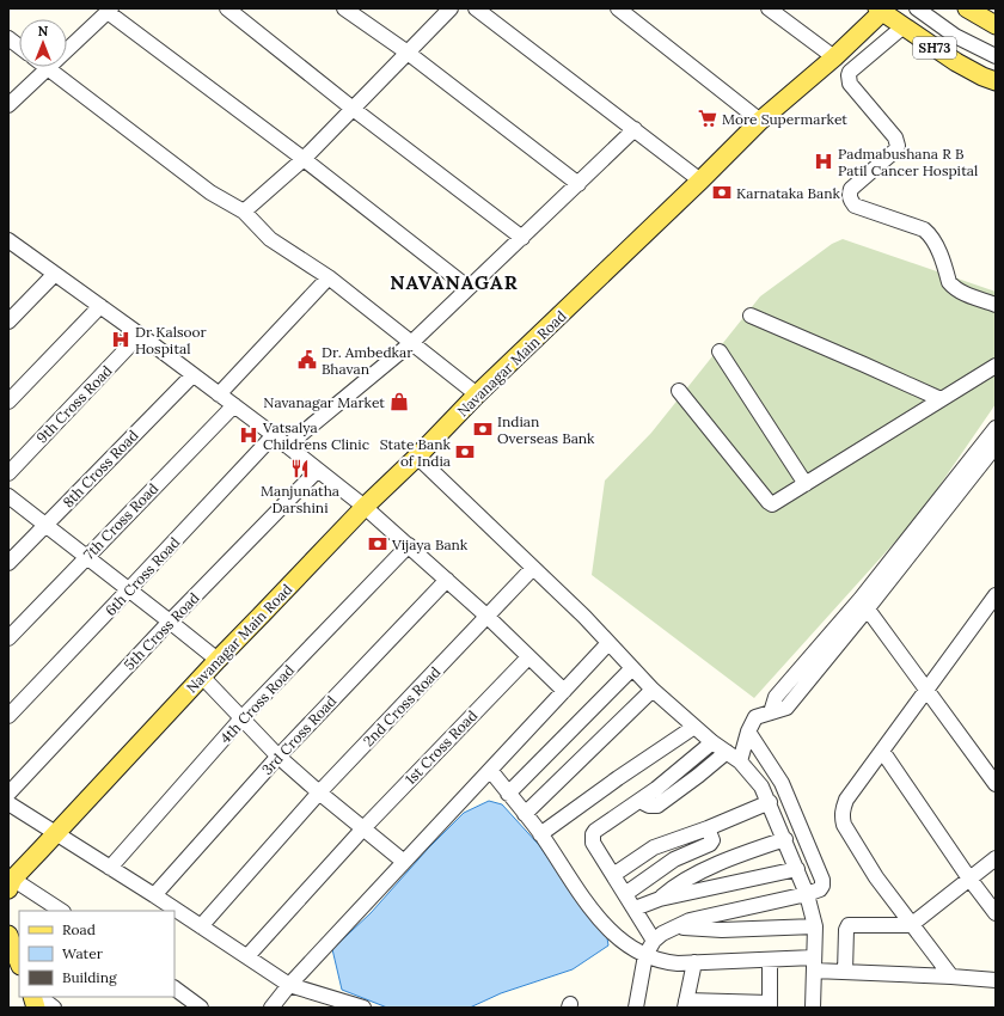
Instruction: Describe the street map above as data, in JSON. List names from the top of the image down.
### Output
{
  "streets": {
    "main road": ["SH73", "Navanagar Main Road"],
    "street": [
      "9th Cross Road",
      "8th Cross Road",
      "7th Cross Road",
      "6th Cross Road",
      "5th Cross Road",
      "4th Cross Road",
      "2nd Cross Road",
      "3rd Cross Road",
      "1st Cross Road"
    ]
  },
  "crossings": [
    ["SH73", "Navanagar Main Road"]
  ],
  "districts": ["NAVANAGAR"],
  "places": {
    "supermarket": ["More Supermarket"],
    "hospital": ["Padmabushana R B Patil Cancer Hospital", "Dr Kalsoor Hospital", "Vatsalya Childrens Clinic"],
    "bank": [
      "Karnataka Bank",
      "Indian Overseas Bank",
      "State Bank of India",
      "Vijaya Bank"
    ],
    "public building": ["Dr. Ambedkar Bhavan"],
    "shop": ["Navanagar Market"],
    "restaurant": ["Manjunatha Darshini"]
  },
  "legend": ["Road", "Water", "Building"],
  "north": "top"
}
